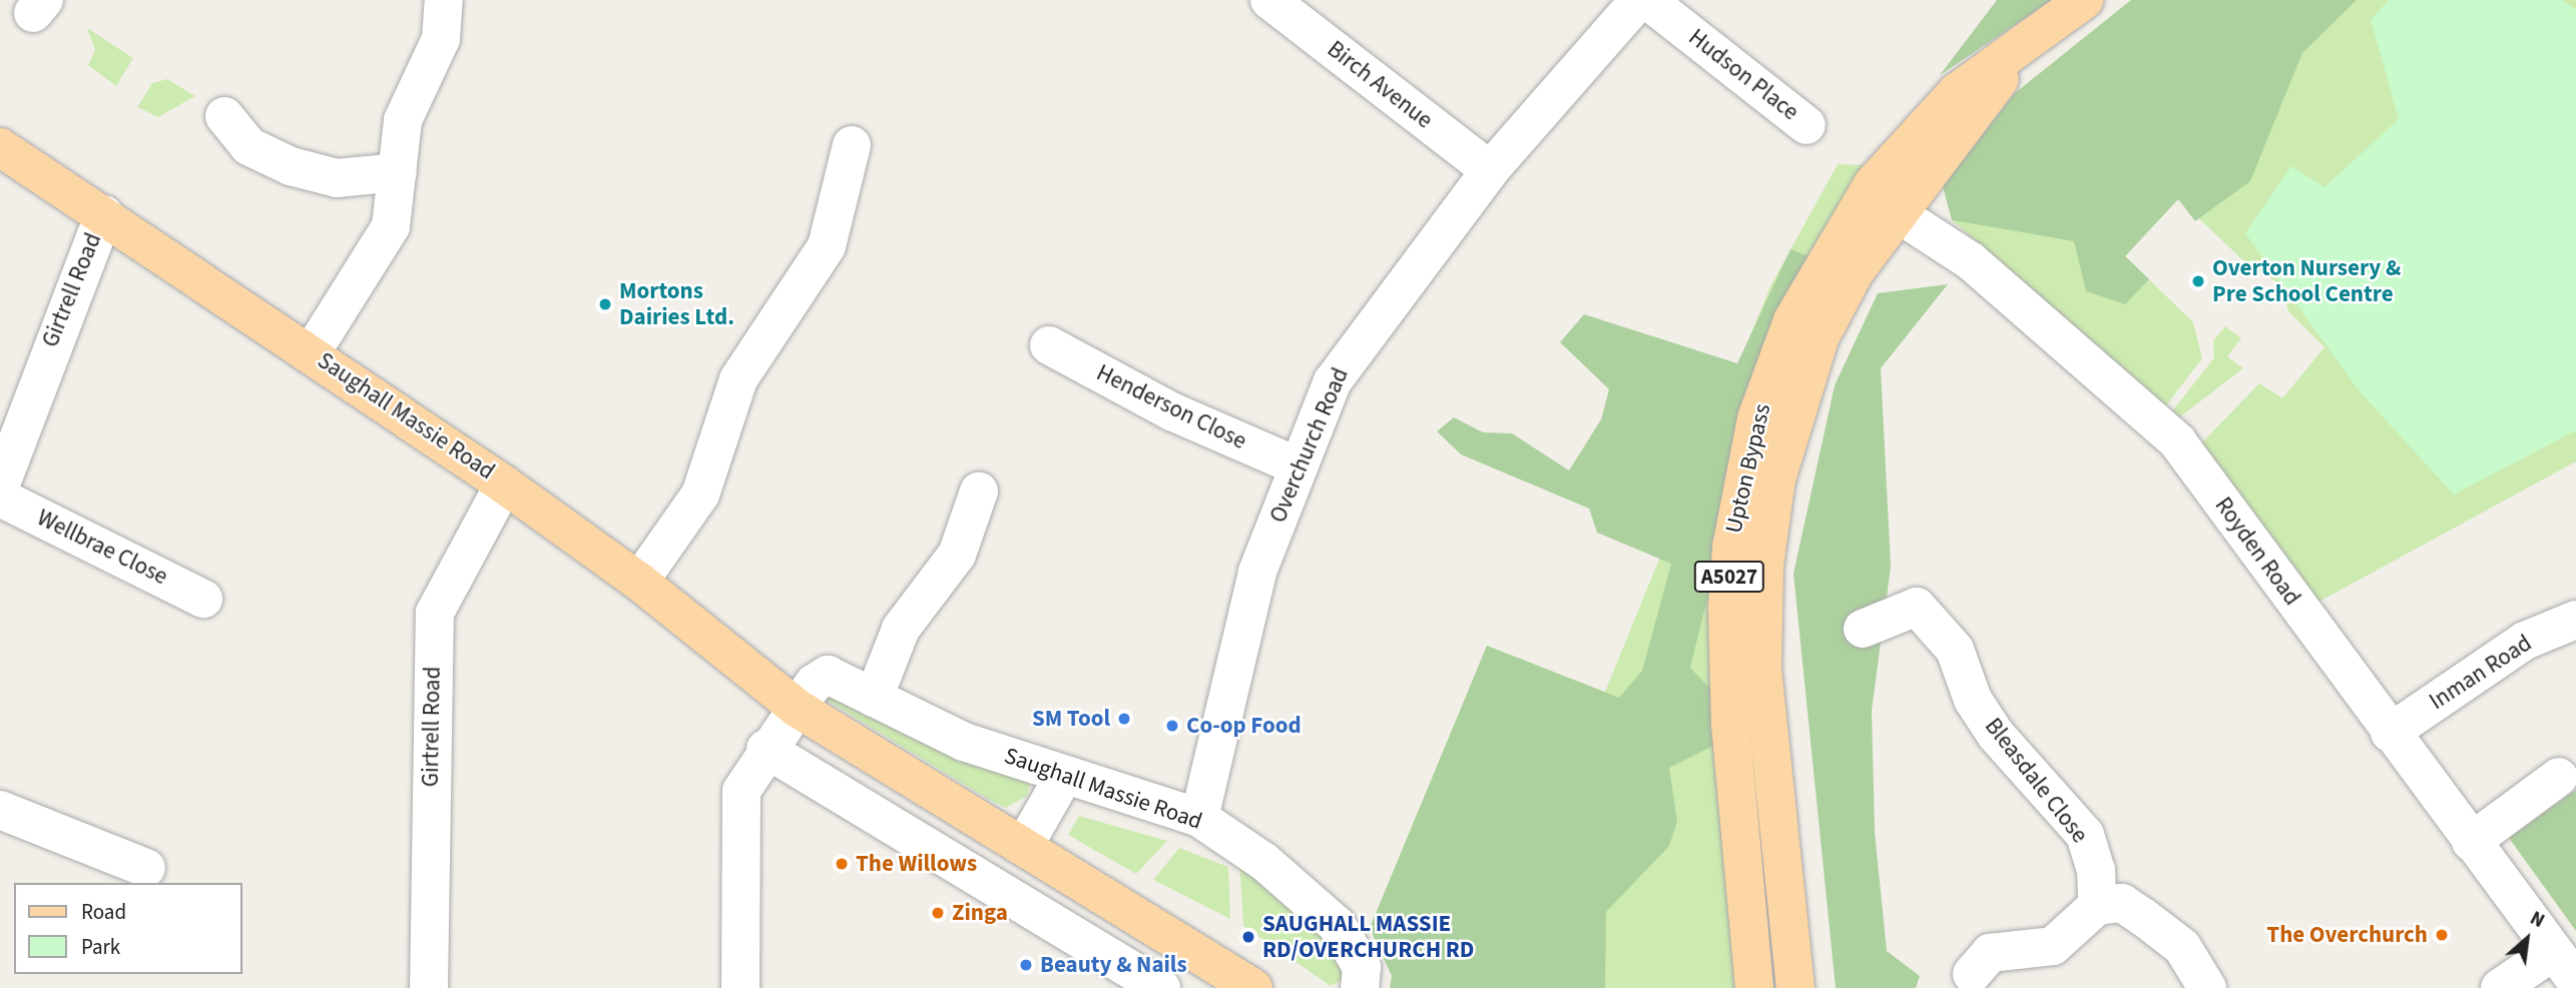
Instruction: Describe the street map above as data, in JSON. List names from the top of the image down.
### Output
{
  "streets": {
    "main road": ["Saughall Massie Road", "Upton Bypass", "A5027"],
    "street": [
      "Hudson Place",
      "Birch Avenue",
      "Girtrell Road",
      "Henderson Close",
      "Overchurch Road",
      "Wellbrae Close",
      "Royden Road",
      "Inman Road",
      "Bleasdale Close"
    ]
  },
  "crossings": [
    ["Birch Avenue", "Overchurch Road"],
    ["Girtrell Road", "Saughall Massie Road"],
    ["Henderson Close", "Overchurch Road"],
    ["Saughall Massie Road", "Overchurch Road"],
    ["Upton Bypass", "Royden Road"],
    ["Royden Road", "Inman Road"]
  ],
  "places": [
    "Overton Nursery & Pre School Centre",
    "Mortons Dairies Ltd.",
    "SM Tool",
    "Co-op Food",
    "The Willows",
    "Zinga",
    "The Overchurch",
    "SAUGHALL MASSIE RD/OVERCHURCH RD",
    "Beauty & Nails"
  ],
  "legend": ["Road", "Park"],
  "north": "top right"
}
